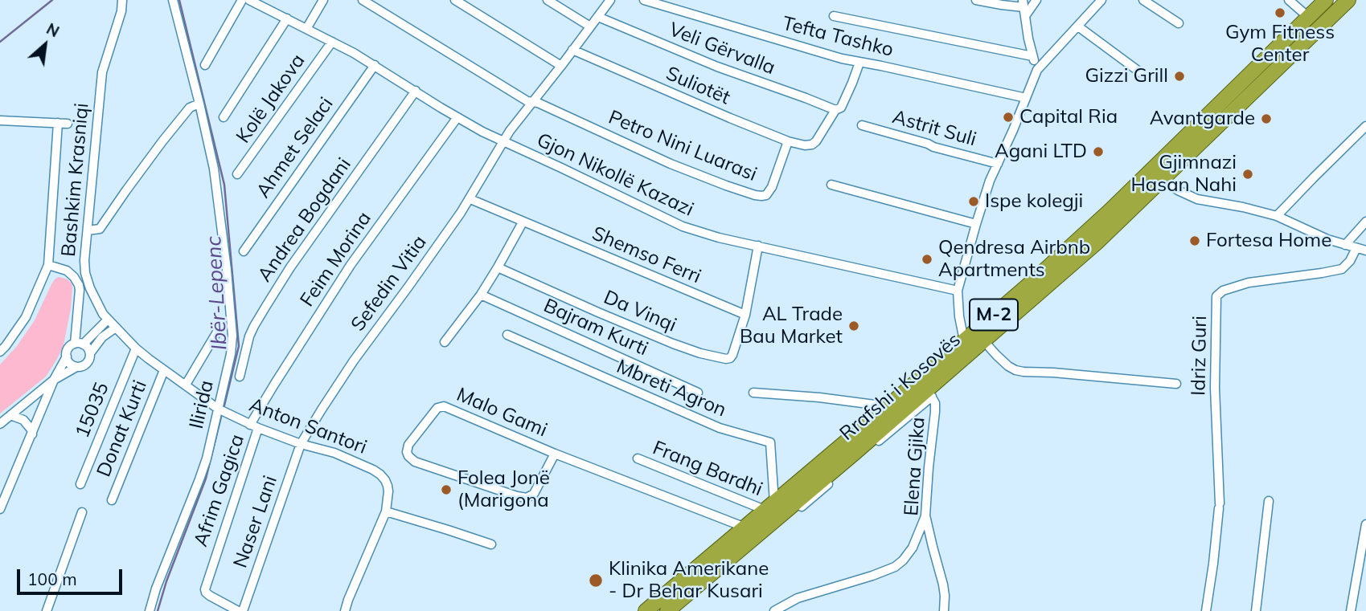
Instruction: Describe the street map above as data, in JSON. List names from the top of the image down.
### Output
{
  "streets": {
    "highway": ["M-2", "Rrafshi i Kosovës"],
    "street": [
      "Tefta Tashko",
      "Veli Gërvalla",
      "Suliotët",
      "Kolë Jakova",
      "Astrit Suli",
      "Petro Nini Luarasi",
      "Ahmet Selaci",
      "Gjon Nikollë Kazazi",
      "Bashkim Krasniqi",
      "Andrea Bogdani",
      "Shemso Ferri",
      "Feim Morina",
      "Sefedin Vitia",
      "Da Vinqi",
      "Bajram Kurti",
      "Idriz Guri",
      "Mbreti Agron",
      "Ilirida",
      "15035",
      "Malo Gami",
      "Anton Santori",
      "Donat Kurti",
      "Elena Gjika",
      "Frang Bardhi",
      "Afrim Gagica",
      "Naser Lani"
    ]
  },
  "crossings": [
    ["Veli Gërvalla", "Suliotët"],
    ["Veli Gërvalla", "Sefedin Vitia"],
    ["Suliotët", "Petro Nini Luarasi"],
    ["Suliotët", "Sefedin Vitia"],
    ["Kolë Jakova", "Gjon Nikollë Kazazi"],
    ["Petro Nini Luarasi", "Sefedin Vitia"],
    ["Ahmet Selaci", "Gjon Nikollë Kazazi"],
    ["Gjon Nikollë Kazazi", "Andrea Bogdani"],
    ["Gjon Nikollë Kazazi", "Feim Morina"],
    ["Gjon Nikollë Kazazi", "Sefedin Vitia"],
    ["Bashkim Krasniqi", "Ilirida"],
    ["Bashkim Krasniqi", "15035"],
    ["Bashkim Krasniqi", "Anton Santori"],
    ["Bashkim Krasniqi", "Donat Kurti"],
    ["Shemso Ferri", "Sefedin Vitia"],
    ["Shemso Ferri", "Da Vinqi"],
    ["Feim Morina", "Anton Santori"],
    ["Feim Morina", "Afrim Gagica"],
    ["Sefedin Vitia", "Anton Santori"],
    ["Sefedin Vitia", "Naser Lani"],
    ["Rrafshi i Kosovës", "Mbreti Agron"],
    ["Rrafshi i Kosovës", "Malo Gami"],
    ["Rrafshi i Kosovës", "Elena Gjika"],
    ["Rrafshi i Kosovës", "Frang Bardhi"],
    ["Mbreti Agron", "Frang Bardhi"],
    ["Ilirida", "Anton Santori"],
    ["Anton Santori", "Afrim Gagica"],
    ["Anton Santori", "Naser Lani"]
  ],
  "water": ["Ibër-Lepenc"],
  "places": [
    "Gym Fitness Center",
    "Gizzi Grill",
    "Capital Ria",
    "Avantgarde",
    "Agani LTD",
    "Gjimnazi Hasan Nahi",
    "Ispe kolegji",
    "Fortesa Home",
    "Qendresa Airbnb Apartments",
    "AL Trade Bau Market",
    "Folea Jonë (Marigona",
    "Klinika Amerikane - Dr Behar Kusari"
  ],
  "scale_bar": "100 m",
  "north": "top right"
}
